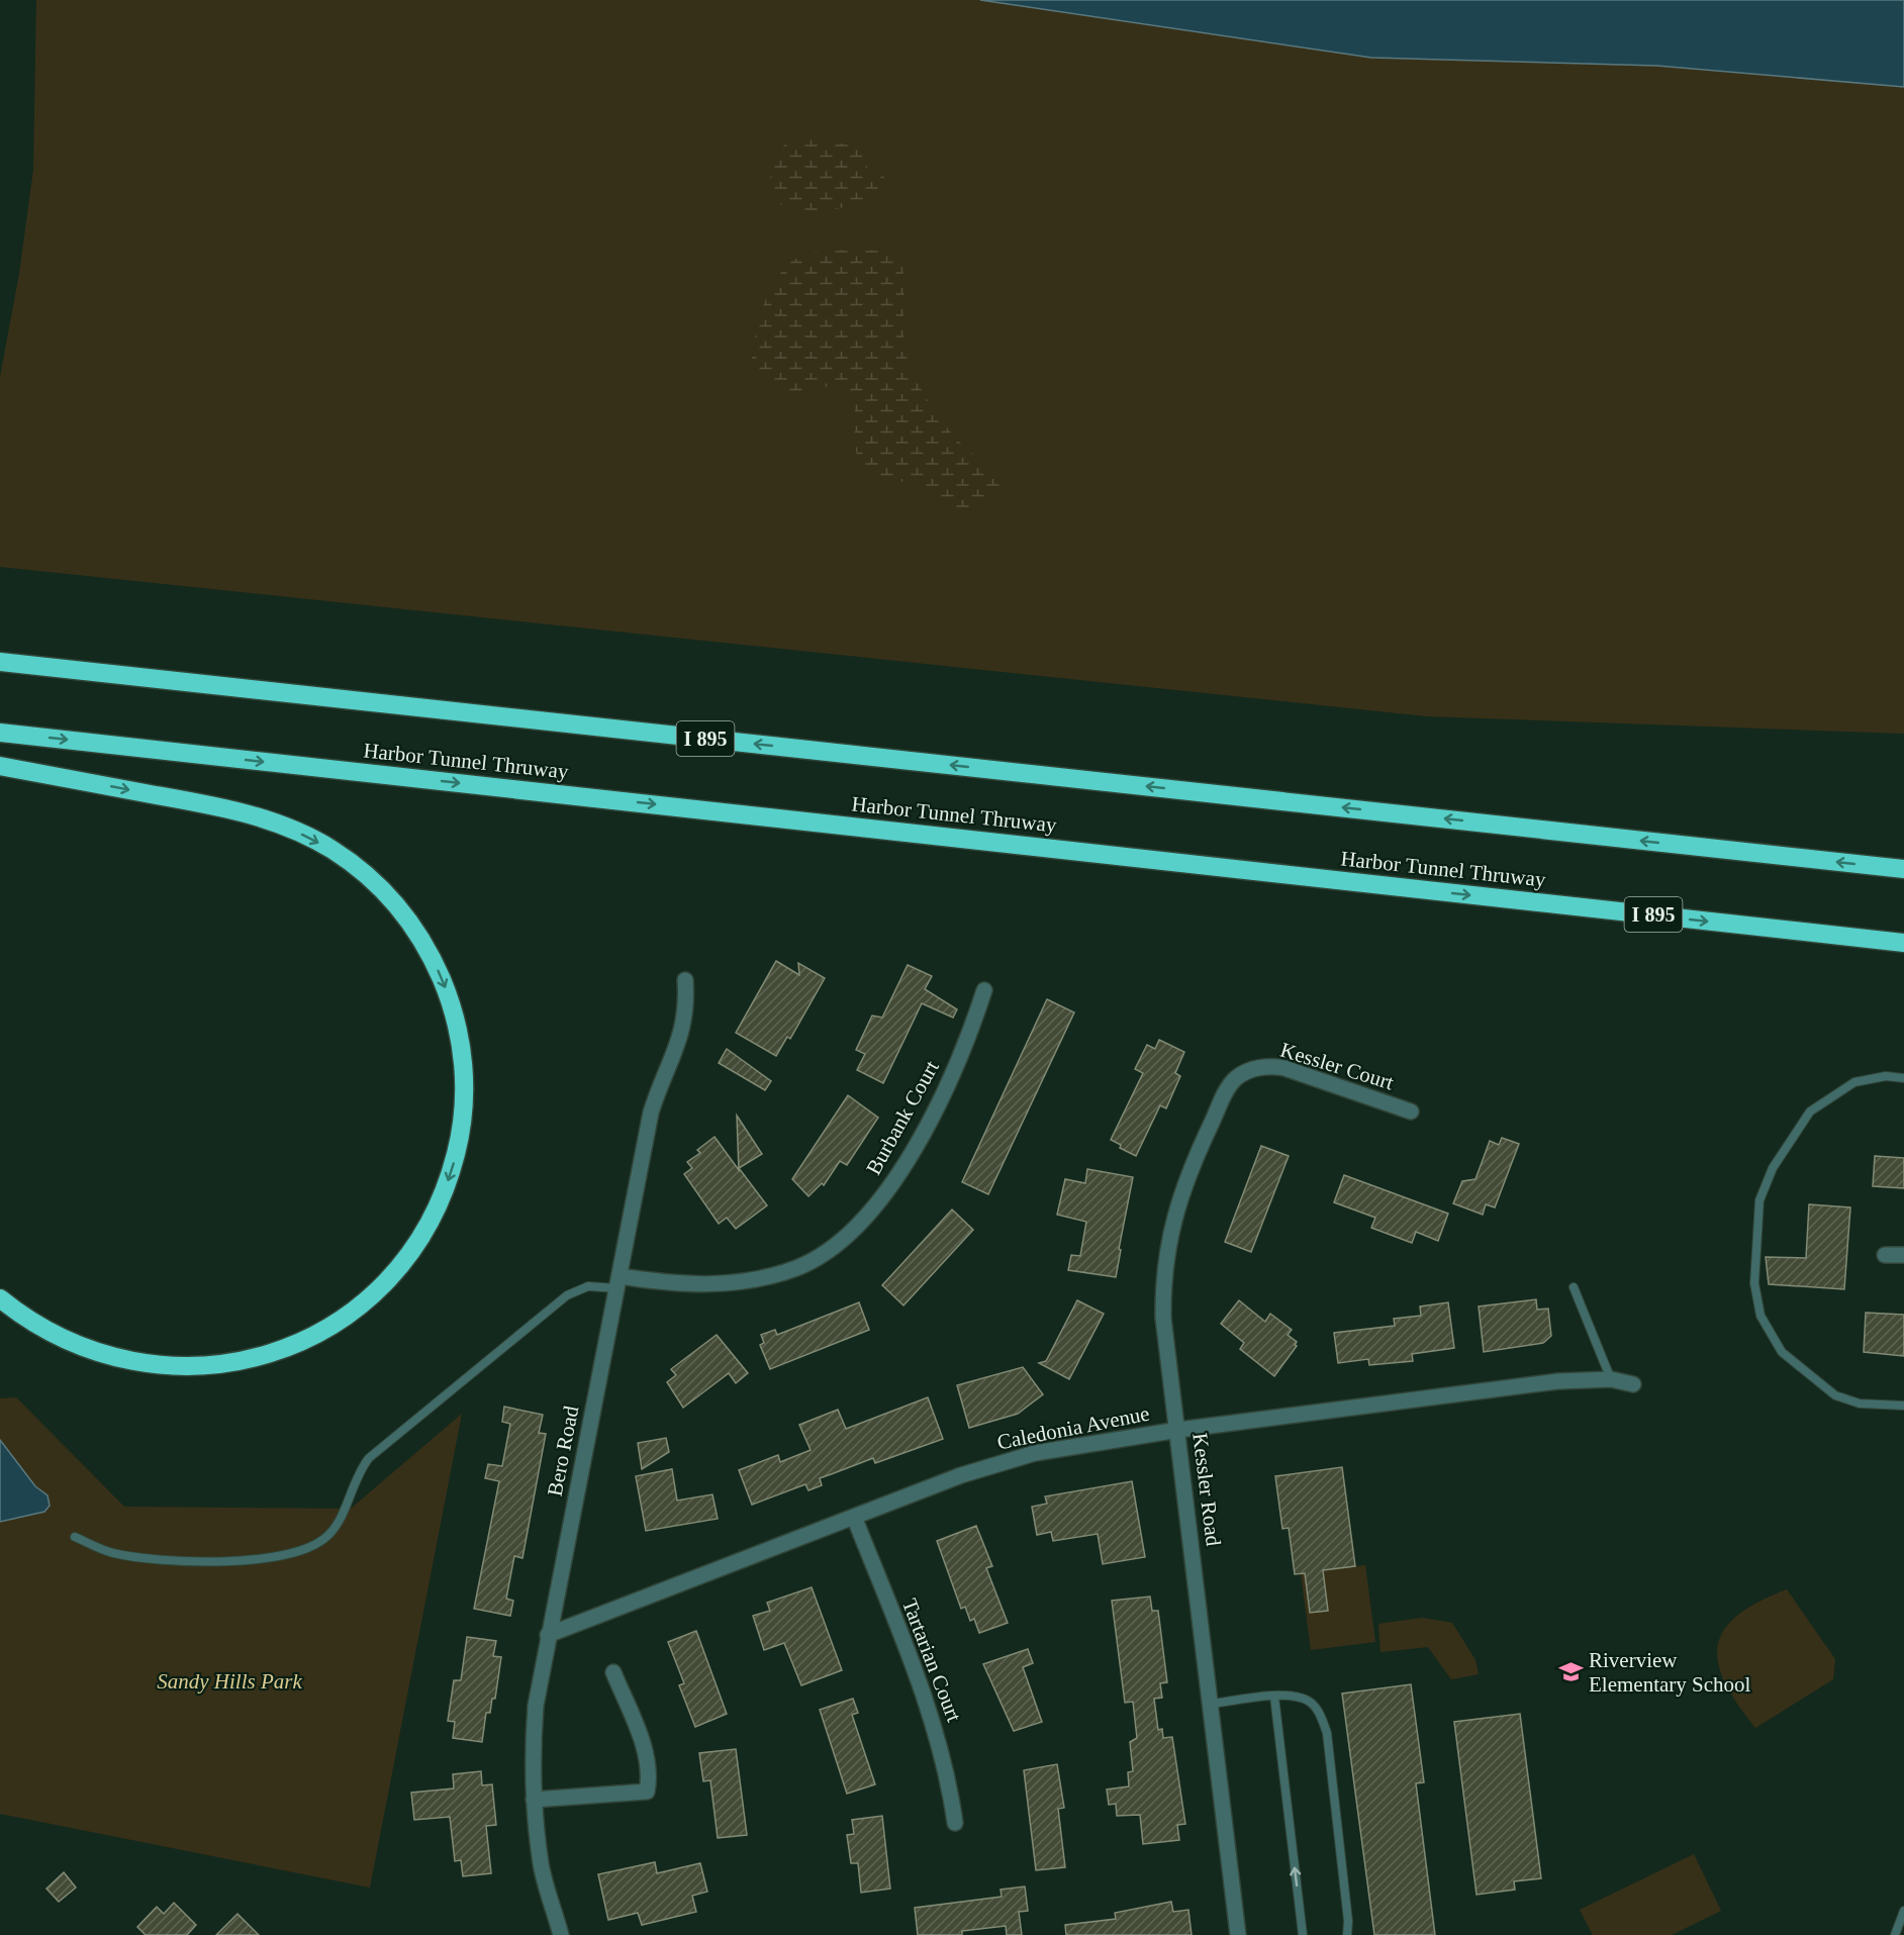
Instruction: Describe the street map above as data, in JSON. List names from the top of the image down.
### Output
{
  "streets": {
    "highway": ["I 895", "Harbor Tunnel Thruway"],
    "street": [
      "Kessler Court",
      "Burbank Court",
      "Caledonia Avenue",
      "Bero Road",
      "Kessler Road",
      "Tartarian Court"
    ]
  },
  "crossings": [
    ["Kessler Court", "Kessler Road"],
    ["Burbank Court", "Bero Road"],
    ["Caledonia Avenue", "Bero Road"],
    ["Caledonia Avenue", "Kessler Road"],
    ["Caledonia Avenue", "Tartarian Court"]
  ],
  "parks": ["Sandy Hills Park"],
  "places": {
    "school or university": ["Riverview Elementary School"]
  }
}
